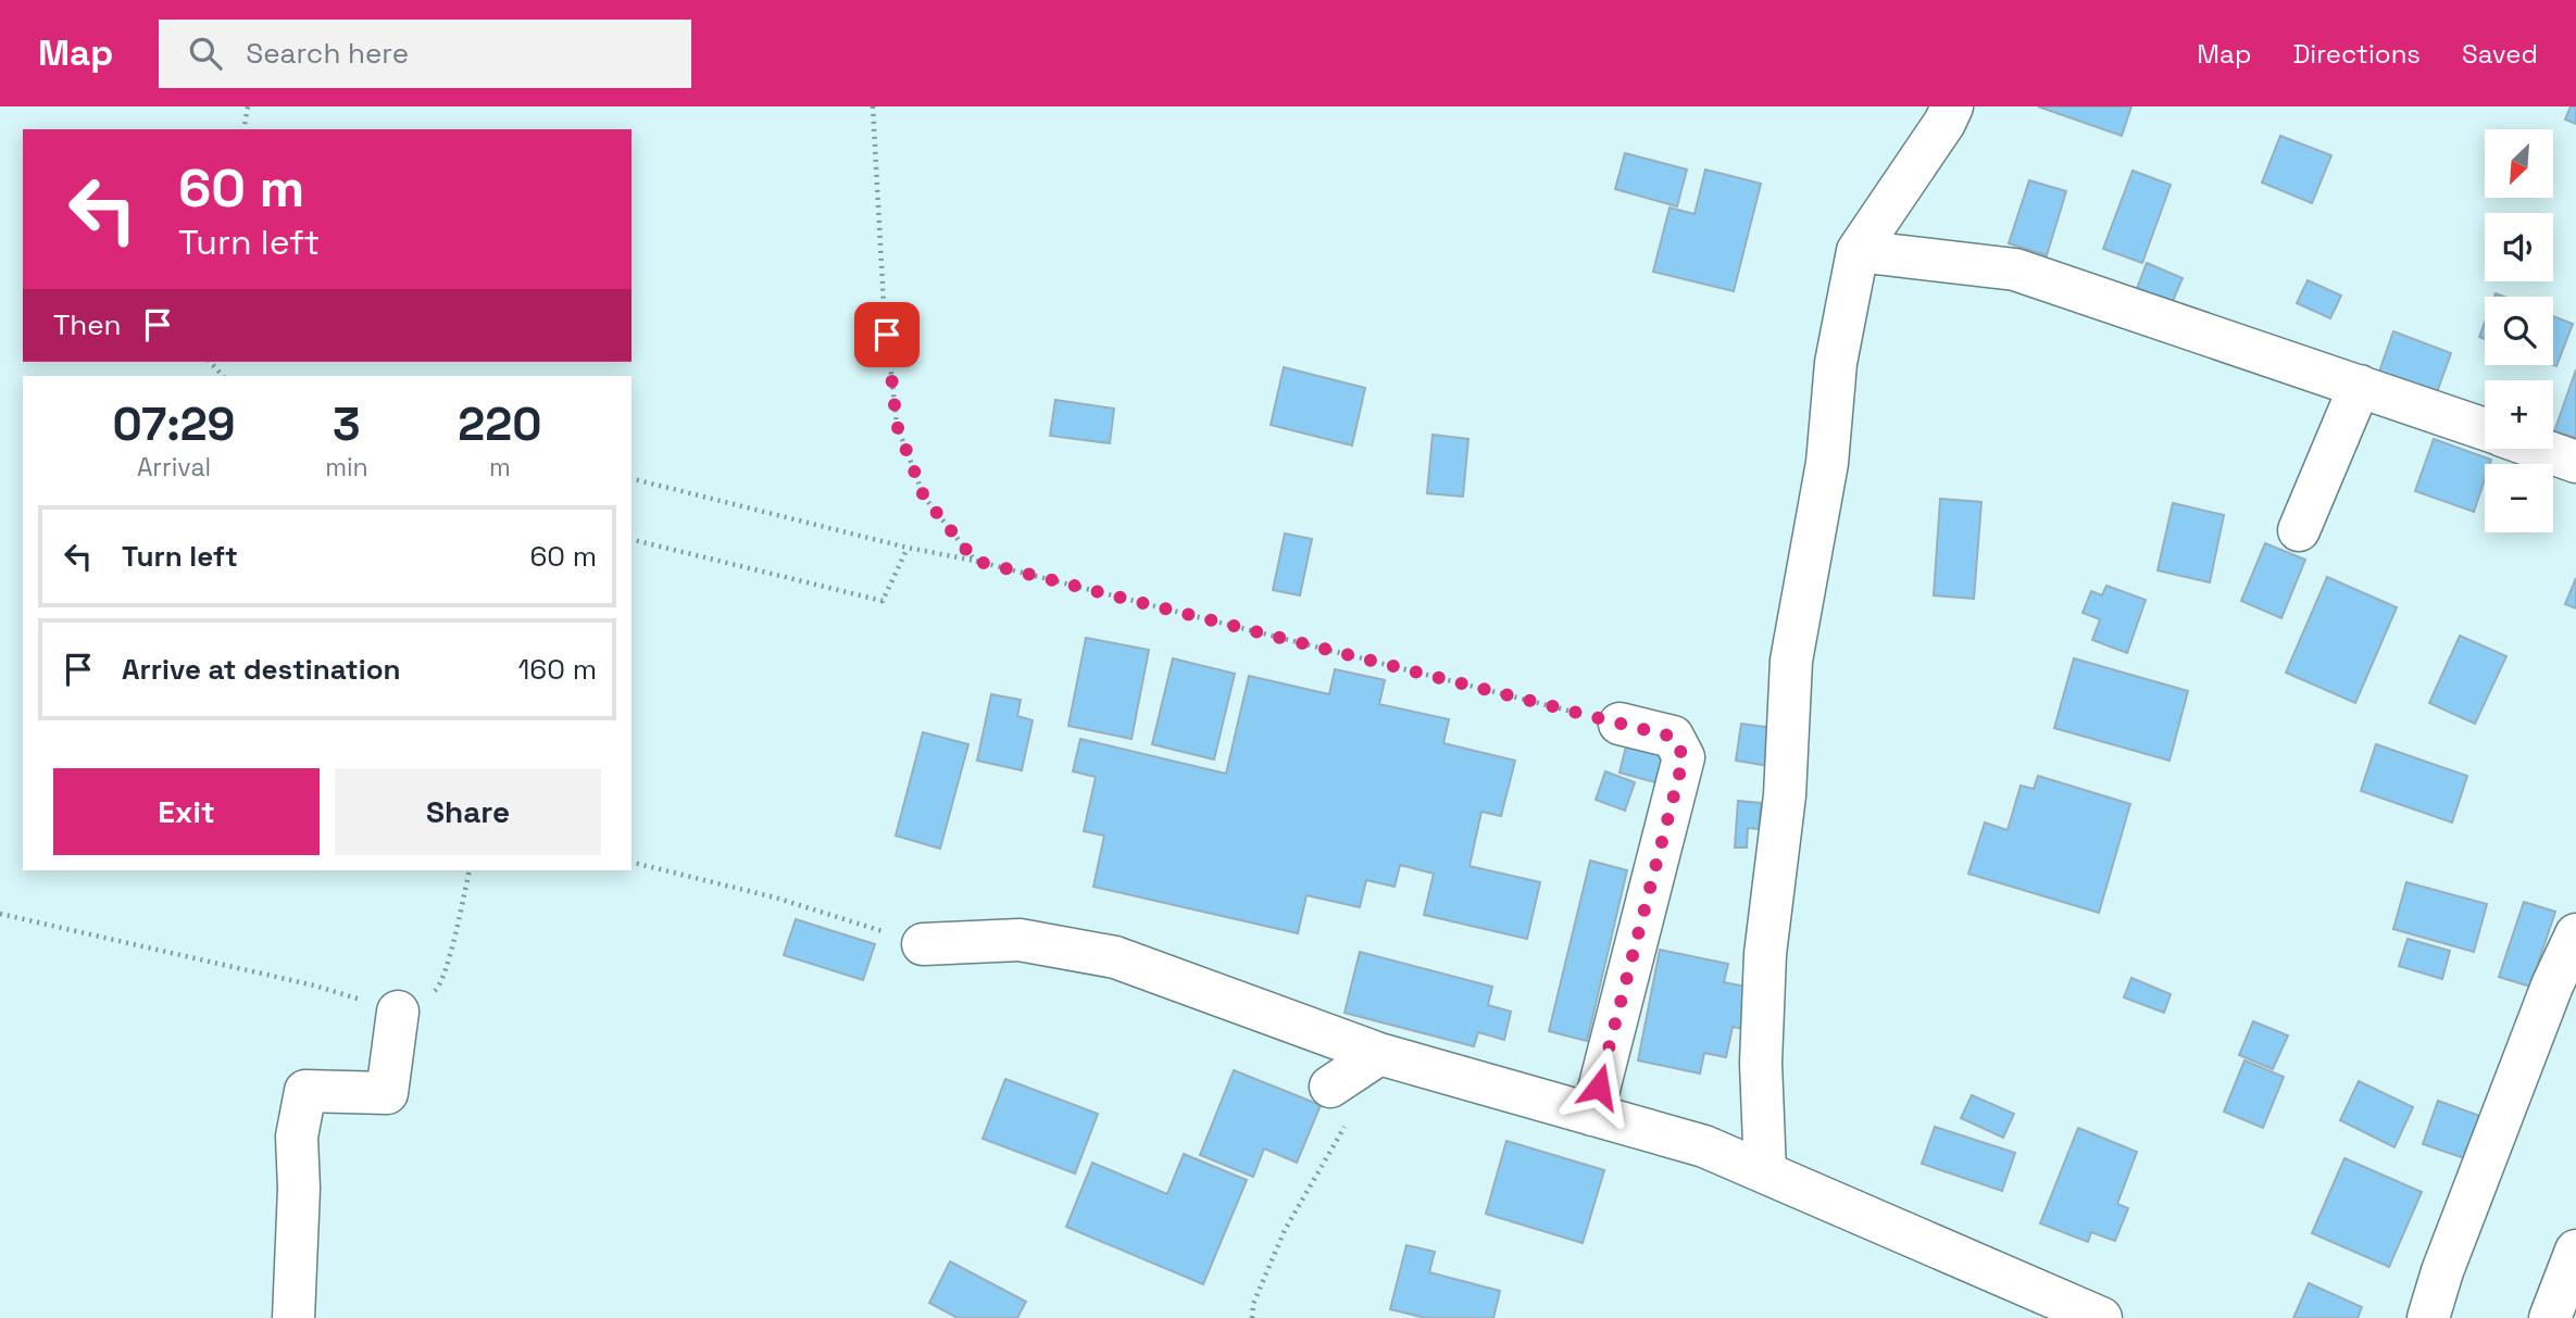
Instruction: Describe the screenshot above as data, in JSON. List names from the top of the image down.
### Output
{
  "north": "bottom left",
  "page": {
    "header": "Map",
    "search": "Search here",
    "nav": ["Map", "Directions", "Saved"],
    "map_buttons": ["+", "−"],
    "turn": ["60 m", "Turn left"],
    "then": "Then",
    "eta": [
      "07:29",
      "Arrival",
      "3",
      "min",
      "220",
      "m"
    ],
    "list": [
      {
        "name": "Turn left",
        "value": "60 m"
      },
      {
        "name": "Arrive at destination",
        "value": "160 m"
      }
    ],
    "buttons": ["Exit", "Share"]
  }
}
